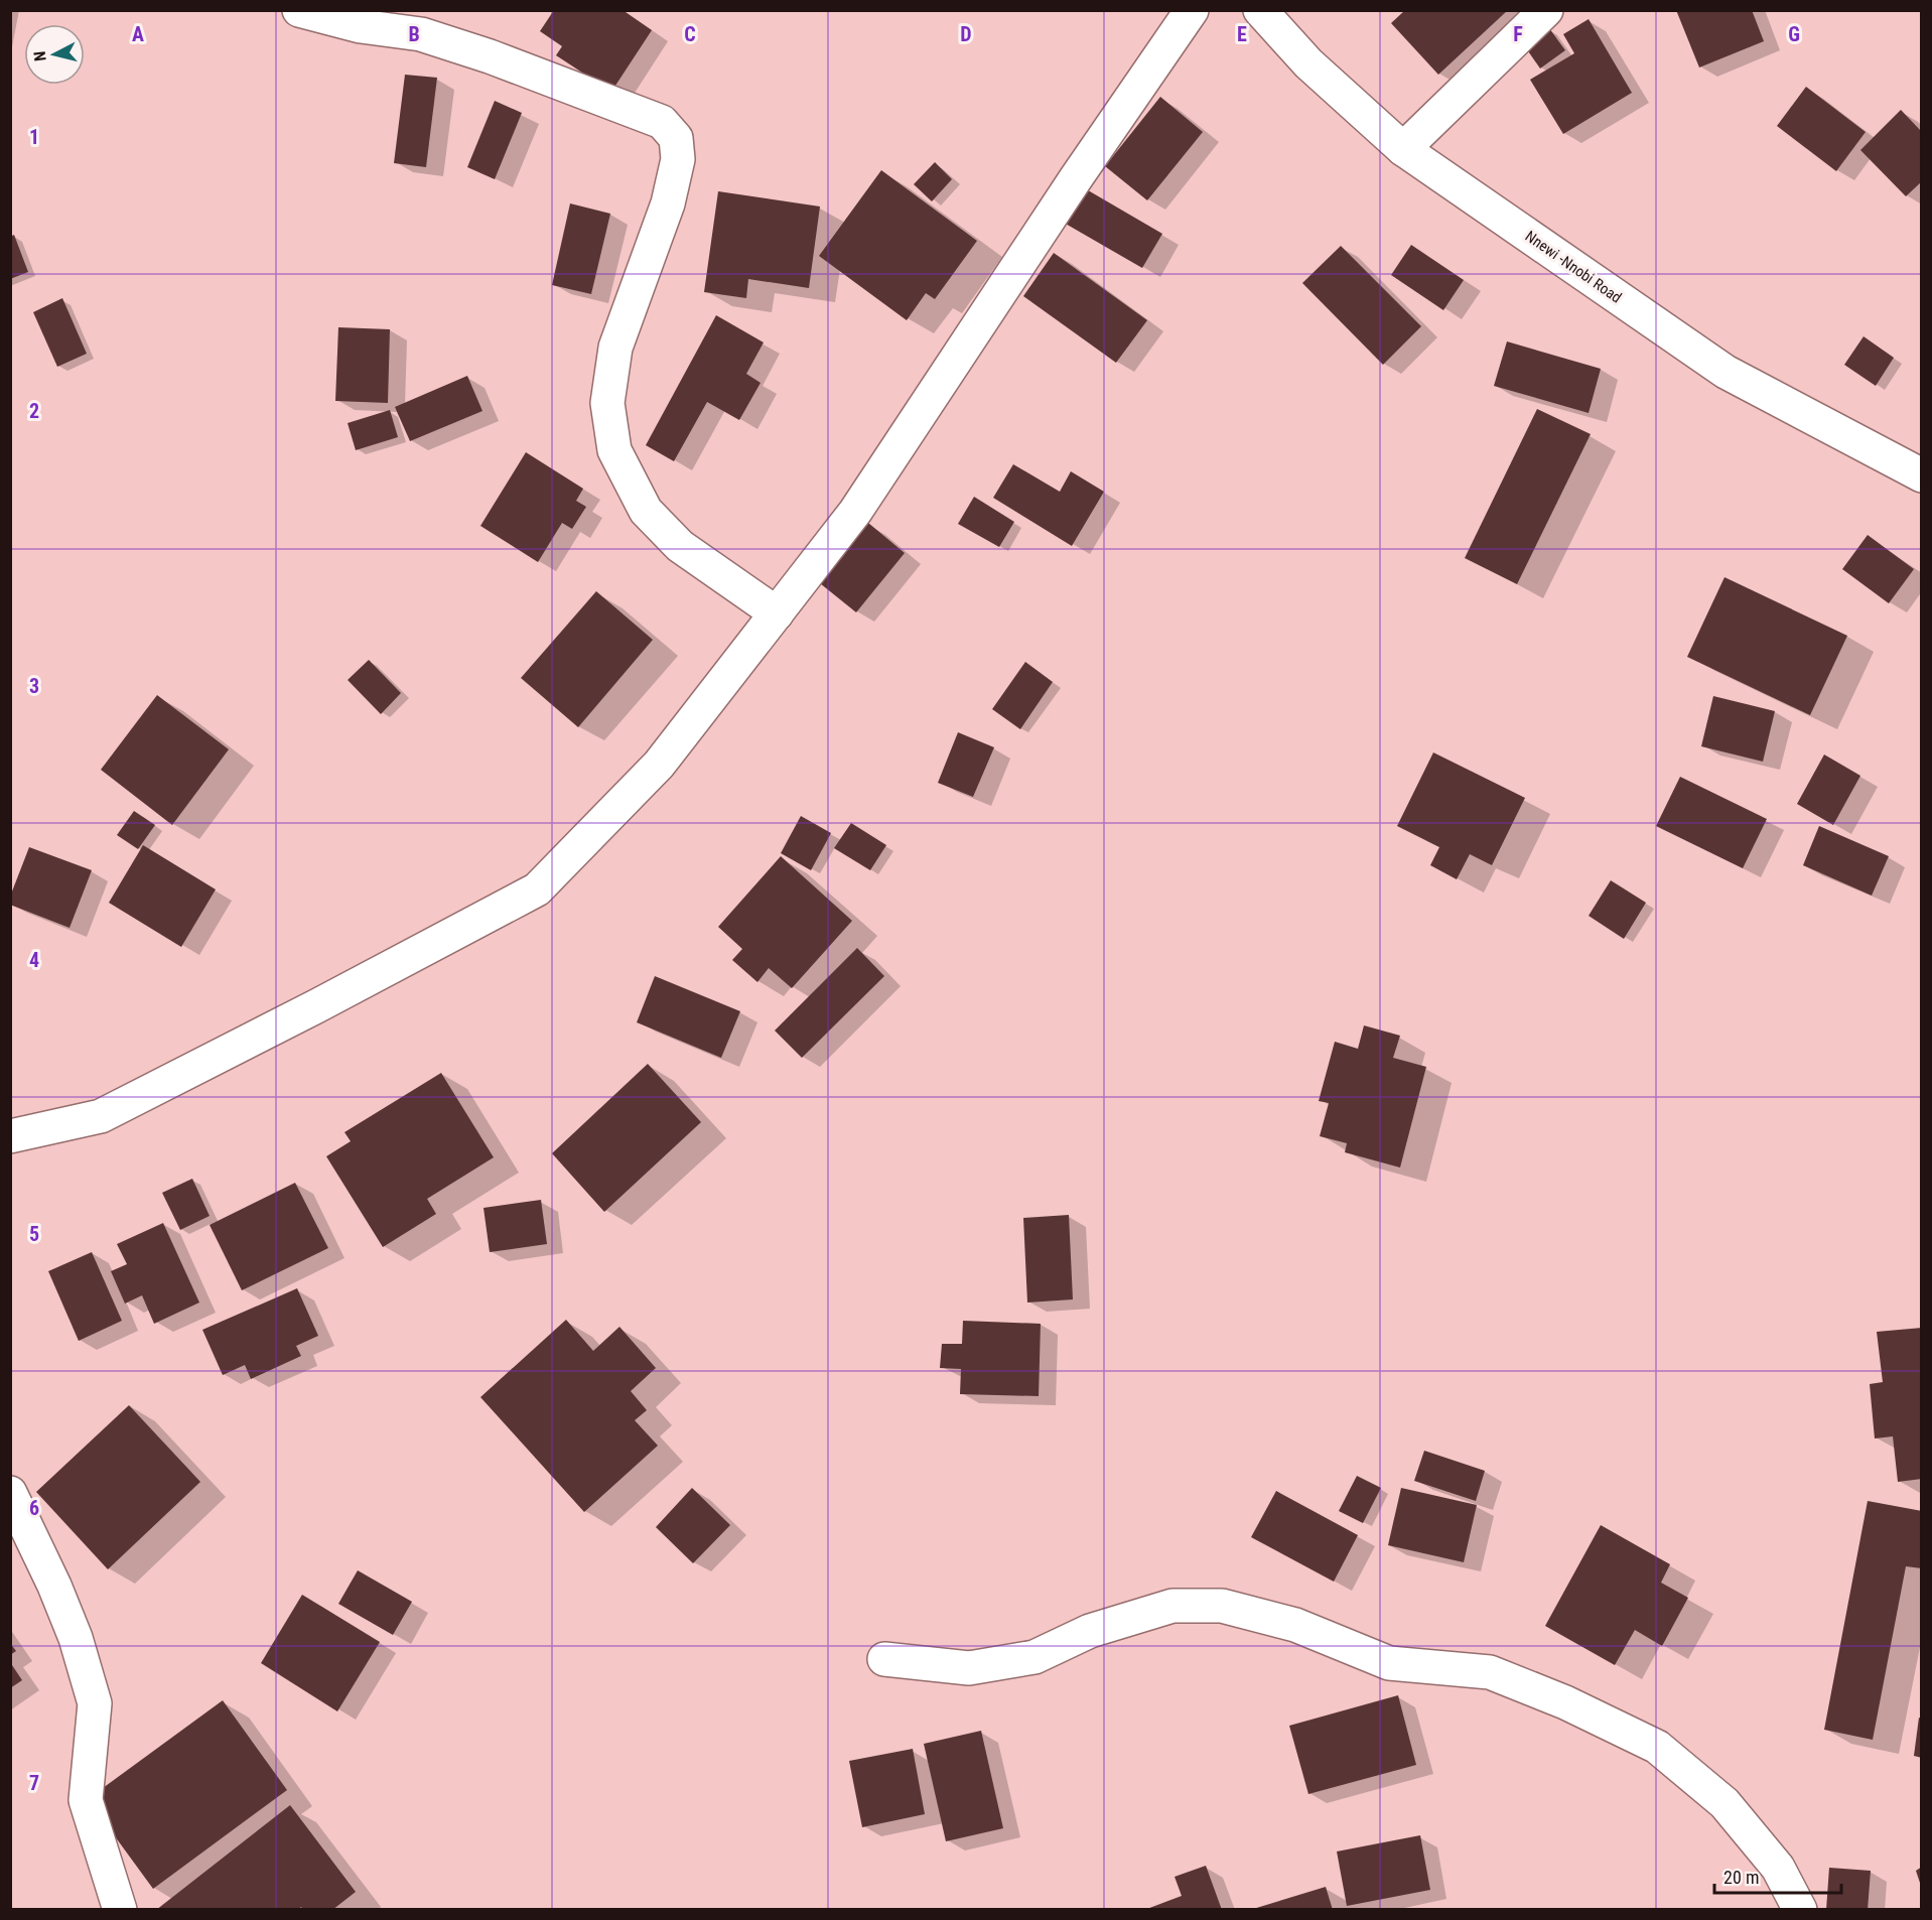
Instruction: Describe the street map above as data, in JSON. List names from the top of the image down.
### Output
{
  "streets": {
    "street": ["Nnewi -Nnobi Road"]
  },
  "scale_bar": "20 m",
  "north": "left",
  "grid": {
    "columns": [
      "A",
      "B",
      "C",
      "D",
      "E",
      "F",
      "G"
    ],
    "rows": [
      "1",
      "2",
      "3",
      "4",
      "5",
      "6",
      "7"
    ]
  }
}
